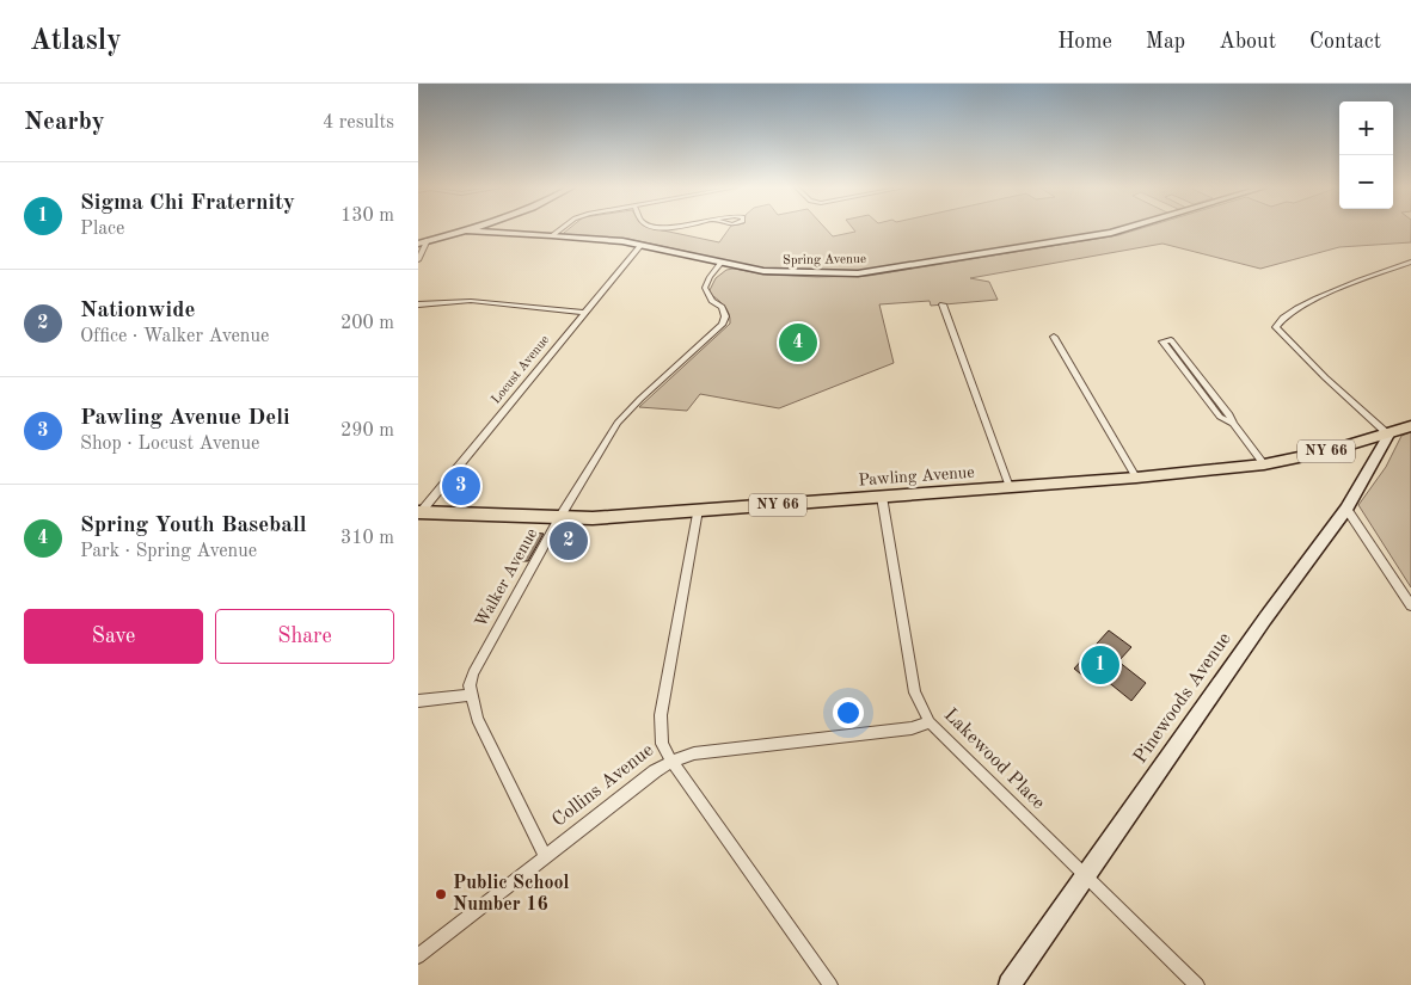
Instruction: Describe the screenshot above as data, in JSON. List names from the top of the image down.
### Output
{
  "streets": {
    "main road": ["NY 66", "Pawling Avenue"],
    "street": [
      "Spring Avenue",
      "Locust Avenue",
      "Walker Avenue",
      "Pinewoods Avenue",
      "Lakewood Place",
      "Collins Avenue"
    ]
  },
  "crossings": [
    ["Spring Avenue", "Locust Avenue"],
    ["Spring Avenue", "Walker Avenue"],
    ["Locust Avenue", "Pawling Avenue"],
    ["Pawling Avenue", "Walker Avenue"],
    ["Pawling Avenue", "Pinewoods Avenue"],
    ["Pawling Avenue", "Lakewood Place"],
    ["Pawling Avenue", "Collins Avenue"],
    ["Walker Avenue", "Collins Avenue"],
    ["Pinewoods Avenue", "Lakewood Place"]
  ],
  "places": ["Public School Number 16"],
  "page": {
    "header": "Atlasly",
    "nav": [
      "Home",
      "Map",
      "About",
      "Contact"
    ],
    "heading": ["Nearby", "4 results"],
    "map_buttons": ["+", "−"],
    "list": [
      {
        "mark": "1",
        "name": "Sigma Chi Fraternity",
        "note": "Place",
        "value": "130 m"
      },
      {
        "mark": "2",
        "name": "Nationwide",
        "note": "Office · Walker Avenue",
        "value": "200 m"
      },
      {
        "mark": "3",
        "name": "Pawling Avenue Deli",
        "note": "Shop · Locust Avenue",
        "value": "290 m"
      },
      {
        "mark": "4",
        "name": "Spring Youth Baseball",
        "note": "Park · Spring Avenue",
        "value": "310 m"
      }
    ],
    "pins": [
      "4",
      "3",
      "2",
      "1"
    ],
    "buttons": ["Save", "Share"]
  }
}
